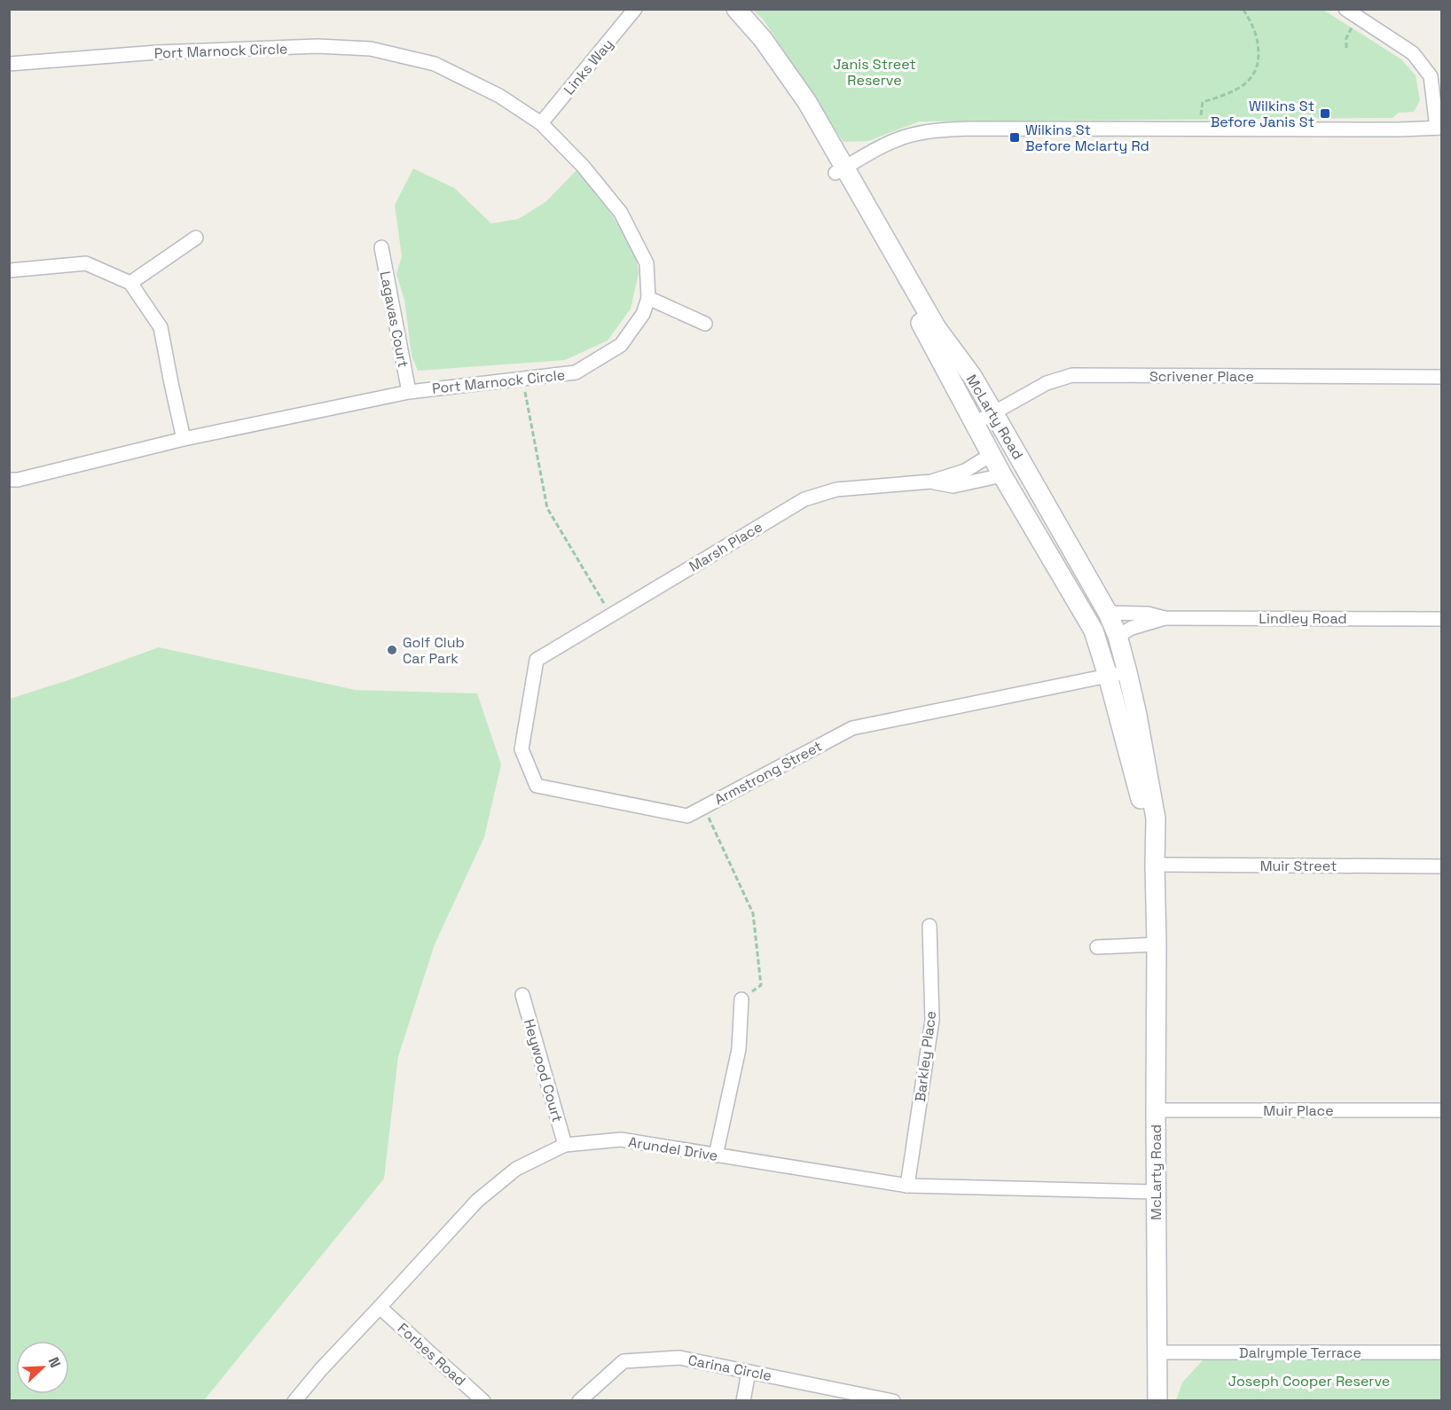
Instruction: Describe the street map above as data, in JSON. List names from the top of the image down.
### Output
{
  "streets": {
    "street": [
      "Port Marnock Circle",
      "Links Way",
      "Lagavas Court",
      "Scrivener Place",
      "McLarty Road",
      "Marsh Place",
      "Lindley Road",
      "Armstrong Street",
      "Muir Street",
      "Barkley Place",
      "Heywood Court",
      "Muir Place",
      "Arundel Drive",
      "Dalrymple Terrace",
      "Forbes Road",
      "Carina Circle"
    ]
  },
  "crossings": [
    ["Port Marnock Circle", "Links Way"],
    ["Port Marnock Circle", "Lagavas Court"],
    ["Scrivener Place", "McLarty Road"],
    ["McLarty Road", "Marsh Place"],
    ["McLarty Road", "Lindley Road"],
    ["McLarty Road", "Armstrong Street"],
    ["McLarty Road", "Muir Street"],
    ["McLarty Road", "Muir Place"],
    ["McLarty Road", "Arundel Drive"],
    ["McLarty Road", "Dalrymple Terrace"],
    ["Marsh Place", "Armstrong Street"],
    ["Barkley Place", "Arundel Drive"],
    ["Heywood Court", "Arundel Drive"],
    ["Arundel Drive", "Forbes Road"]
  ],
  "parks": ["Janis Street Reserve", "Joseph Cooper Reserve"],
  "places": {
    "transit": ["Wilkins St Before Janis St", "Wilkins St Before Mclarty Rd"],
    "other": ["Golf Club Car Park"]
  },
  "north": "top right"
}
